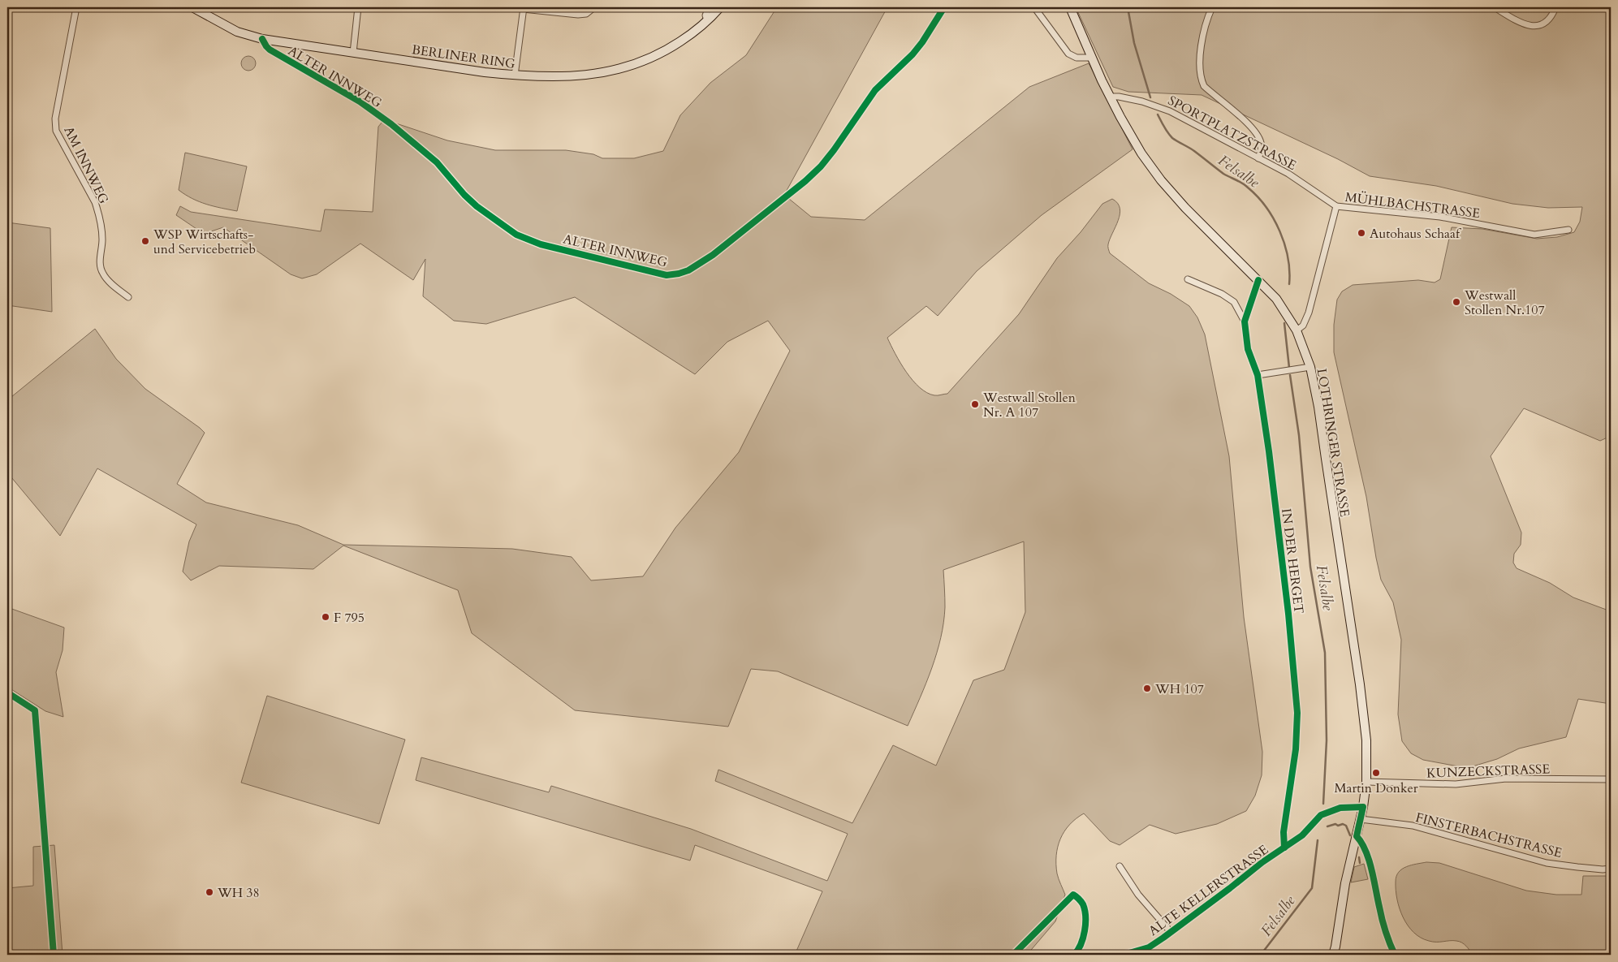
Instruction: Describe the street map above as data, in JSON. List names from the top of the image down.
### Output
{
  "streets": {
    "main road": ["BERLINER RING", "LOTHRINGER STRASSE"],
    "street": [
      "ALTER INNWEG",
      "SPORTPLATZSTRASSE",
      "AM INNWEG",
      "MÜHLBACHSTRASSE",
      "IN DER HERGET",
      "KUNZECKSTRASSE",
      "FINSTERBACHSTRASSE",
      "ALTE KELLERSTRASSE"
    ]
  },
  "crossings": [
    ["BERLINER RING", "ALTER INNWEG"],
    ["SPORTPLATZSTRASSE", "MÜHLBACHSTRASSE"],
    ["SPORTPLATZSTRASSE", "LOTHRINGER STRASSE"],
    ["MÜHLBACHSTRASSE", "LOTHRINGER STRASSE"],
    ["LOTHRINGER STRASSE", "IN DER HERGET"],
    ["LOTHRINGER STRASSE", "KUNZECKSTRASSE"],
    ["LOTHRINGER STRASSE", "FINSTERBACHSTRASSE"],
    ["LOTHRINGER STRASSE", "ALTE KELLERSTRASSE"],
    ["IN DER HERGET", "ALTE KELLERSTRASSE"]
  ],
  "water": ["Felsalbe"],
  "places": [
    "Autohaus Schaaf",
    "WSP Wirtschafts- und Servicebetrieb",
    "Westwall Stollen Nr.107",
    "Westwall Stollen Nr. A 107",
    "F 795",
    "WH 107",
    "Martin Donker",
    "WH 38"
  ]
}
